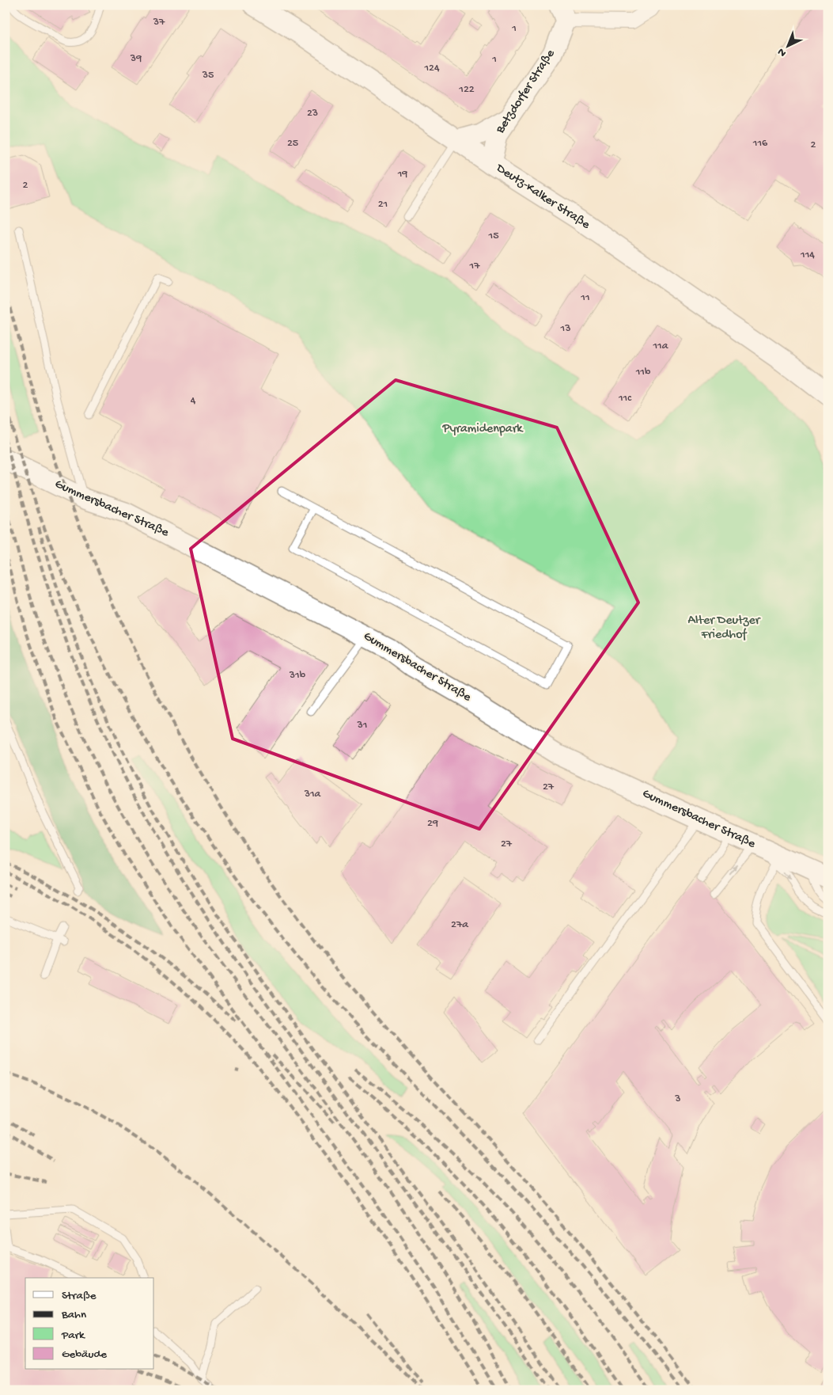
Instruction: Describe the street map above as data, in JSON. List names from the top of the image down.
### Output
{
  "streets": {
    "street": ["Betzdorfer Straße", "Deutz-Kalker Straße", "Gummersbacher Straße"]
  },
  "crossings": [
    ["Betzdorfer Straße", "Deutz-Kalker Straße"]
  ],
  "parks": ["Pyramidenpark", "Alter Deutzer Friedhof"],
  "house_numbers": [
    "37",
    "1",
    "39",
    "1",
    "124",
    "35",
    "122",
    "23",
    "25",
    "116",
    "2",
    "19",
    "2",
    "21",
    "15",
    "114",
    "17",
    "11",
    "13",
    "11a",
    "11b",
    "11c",
    "4",
    "31b",
    "31",
    "27",
    "31a",
    "29",
    "27",
    "27a",
    "3"
  ],
  "legend": [
    "Straße",
    "Bahn",
    "Park",
    "Gebäude"
  ],
  "north": "bottom left"
}
